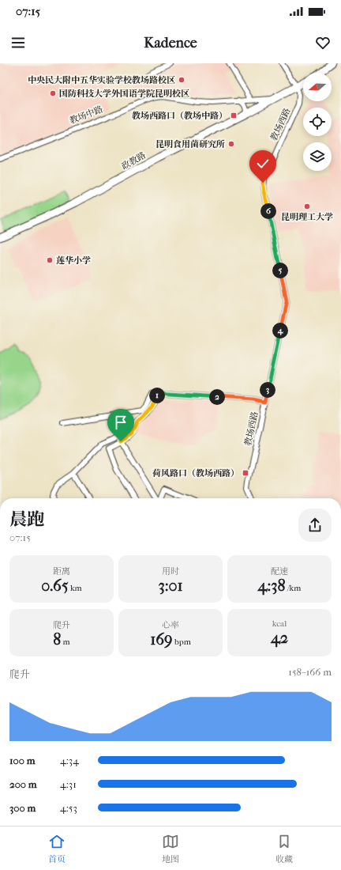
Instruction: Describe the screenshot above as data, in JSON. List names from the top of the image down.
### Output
{
  "streets": {
    "main road": ["教场中路", "政教路"],
    "street": ["教场西路"]
  },
  "crossings": [
    ["教场中路", "教场西路"],
    ["教场中路", "政教路"]
  ],
  "places": {
    "other": [
      "中央民大附中五华实验学校教场路校区",
      "国防科技大学外国语学院昆明校区",
      "昆明食用菌研究所",
      "昆明理工大学",
      "莲华小学"
    ],
    "transit": ["教场西路口（教场中路）", "荷风路口（教场西路）"]
  },
  "north": "left",
  "page": {
    "status": "07:15",
    "header": "Kadence",
    "pins": [
      "6",
      "5",
      "4",
      "3",
      "1",
      "2"
    ],
    "heading": ["晨跑", "07:15"],
    "stats": [
      ["距离", "0.65 km"],
      ["用时", "3:01"],
      ["配速", "4:38 /km"],
      ["爬升", "8 m"],
      ["心率", "169 bpm"],
      ["kcal", "42"]
    ],
    "chart": ["爬升", "158–166 m"],
    "list": [
      {
        "name": "100 m",
        "note": "4:34"
      },
      {
        "name": "200 m",
        "note": "4:31"
      },
      {
        "name": "300 m",
        "note": "4:53"
      }
    ],
    "tabs": ["首页", "地图", "收藏"]
  }
}
